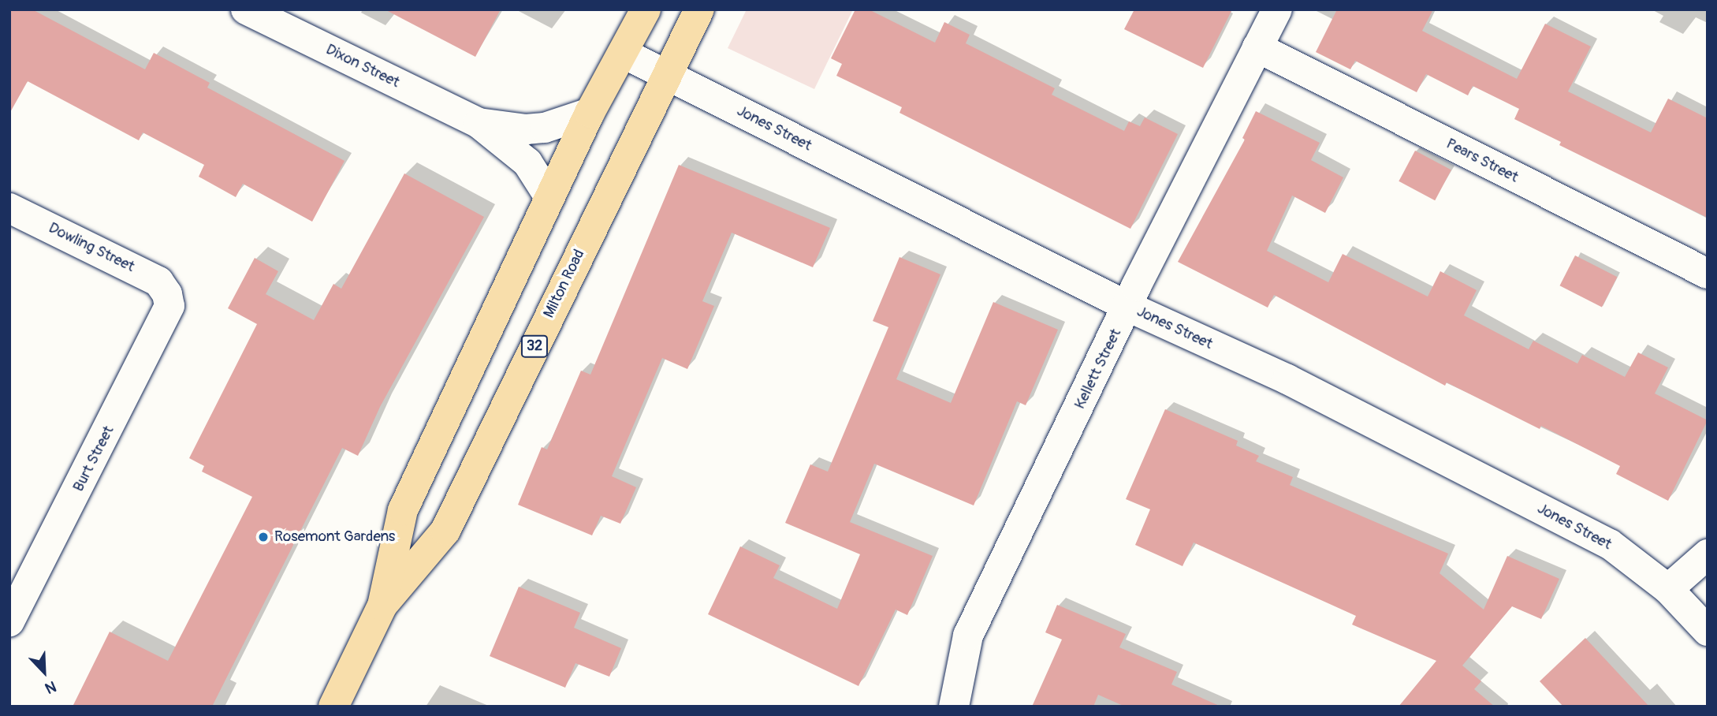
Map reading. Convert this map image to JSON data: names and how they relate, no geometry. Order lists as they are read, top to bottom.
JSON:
{
  "streets": {
    "main road": ["Milton Road", "32"],
    "street": [
      "Dixon Street",
      "Jones Street",
      "Pears Street",
      "Dowling Street",
      "Kellett Street",
      "Burt Street"
    ]
  },
  "crossings": [
    ["Dixon Street", "Milton Road"],
    ["Jones Street", "Milton Road"],
    ["Jones Street", "Kellett Street"],
    ["Pears Street", "Kellett Street"],
    ["Dowling Street", "Burt Street"]
  ],
  "places": ["Rosemont Gardens"],
  "north": "bottom right"
}
